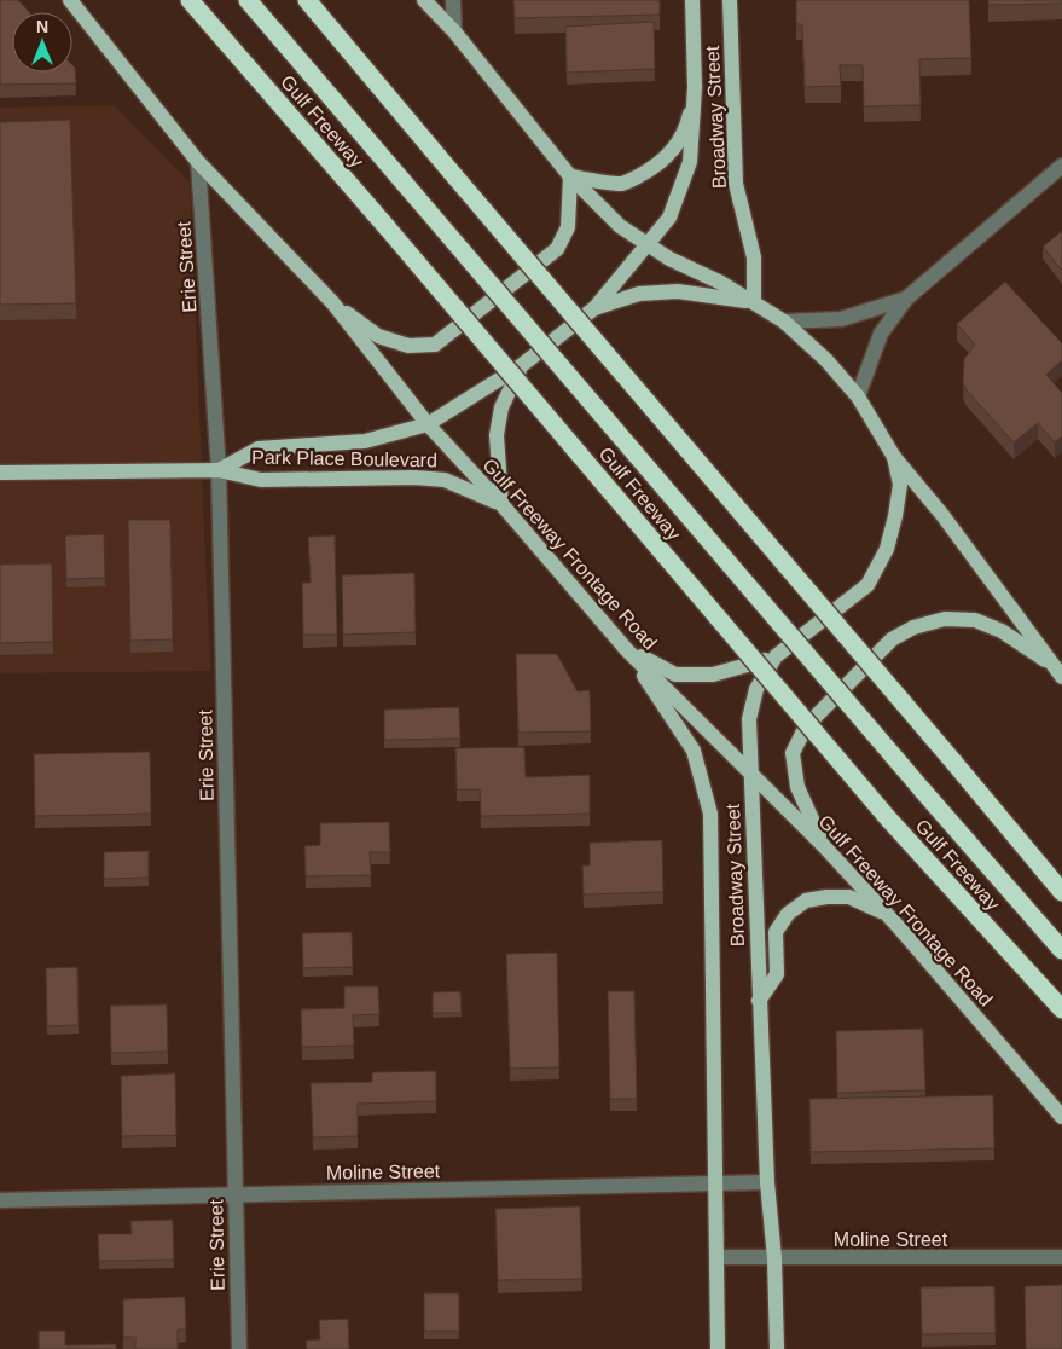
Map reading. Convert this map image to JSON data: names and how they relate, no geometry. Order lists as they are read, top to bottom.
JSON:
{
  "streets": {
    "highway": ["Gulf Freeway"],
    "main road": ["Broadway Street", "Park Place Boulevard", "Gulf Freeway Frontage Road"],
    "street": ["Erie Street", "Moline Street"]
  },
  "crossings": [
    ["Broadway Street", "Park Place Boulevard"],
    ["Broadway Street", "Gulf Freeway Frontage Road"],
    ["Broadway Street", "Moline Street"],
    ["Erie Street", "Park Place Boulevard"],
    ["Erie Street", "Gulf Freeway Frontage Road"],
    ["Erie Street", "Moline Street"],
    ["Park Place Boulevard", "Gulf Freeway Frontage Road"]
  ],
  "north": "top"
}
